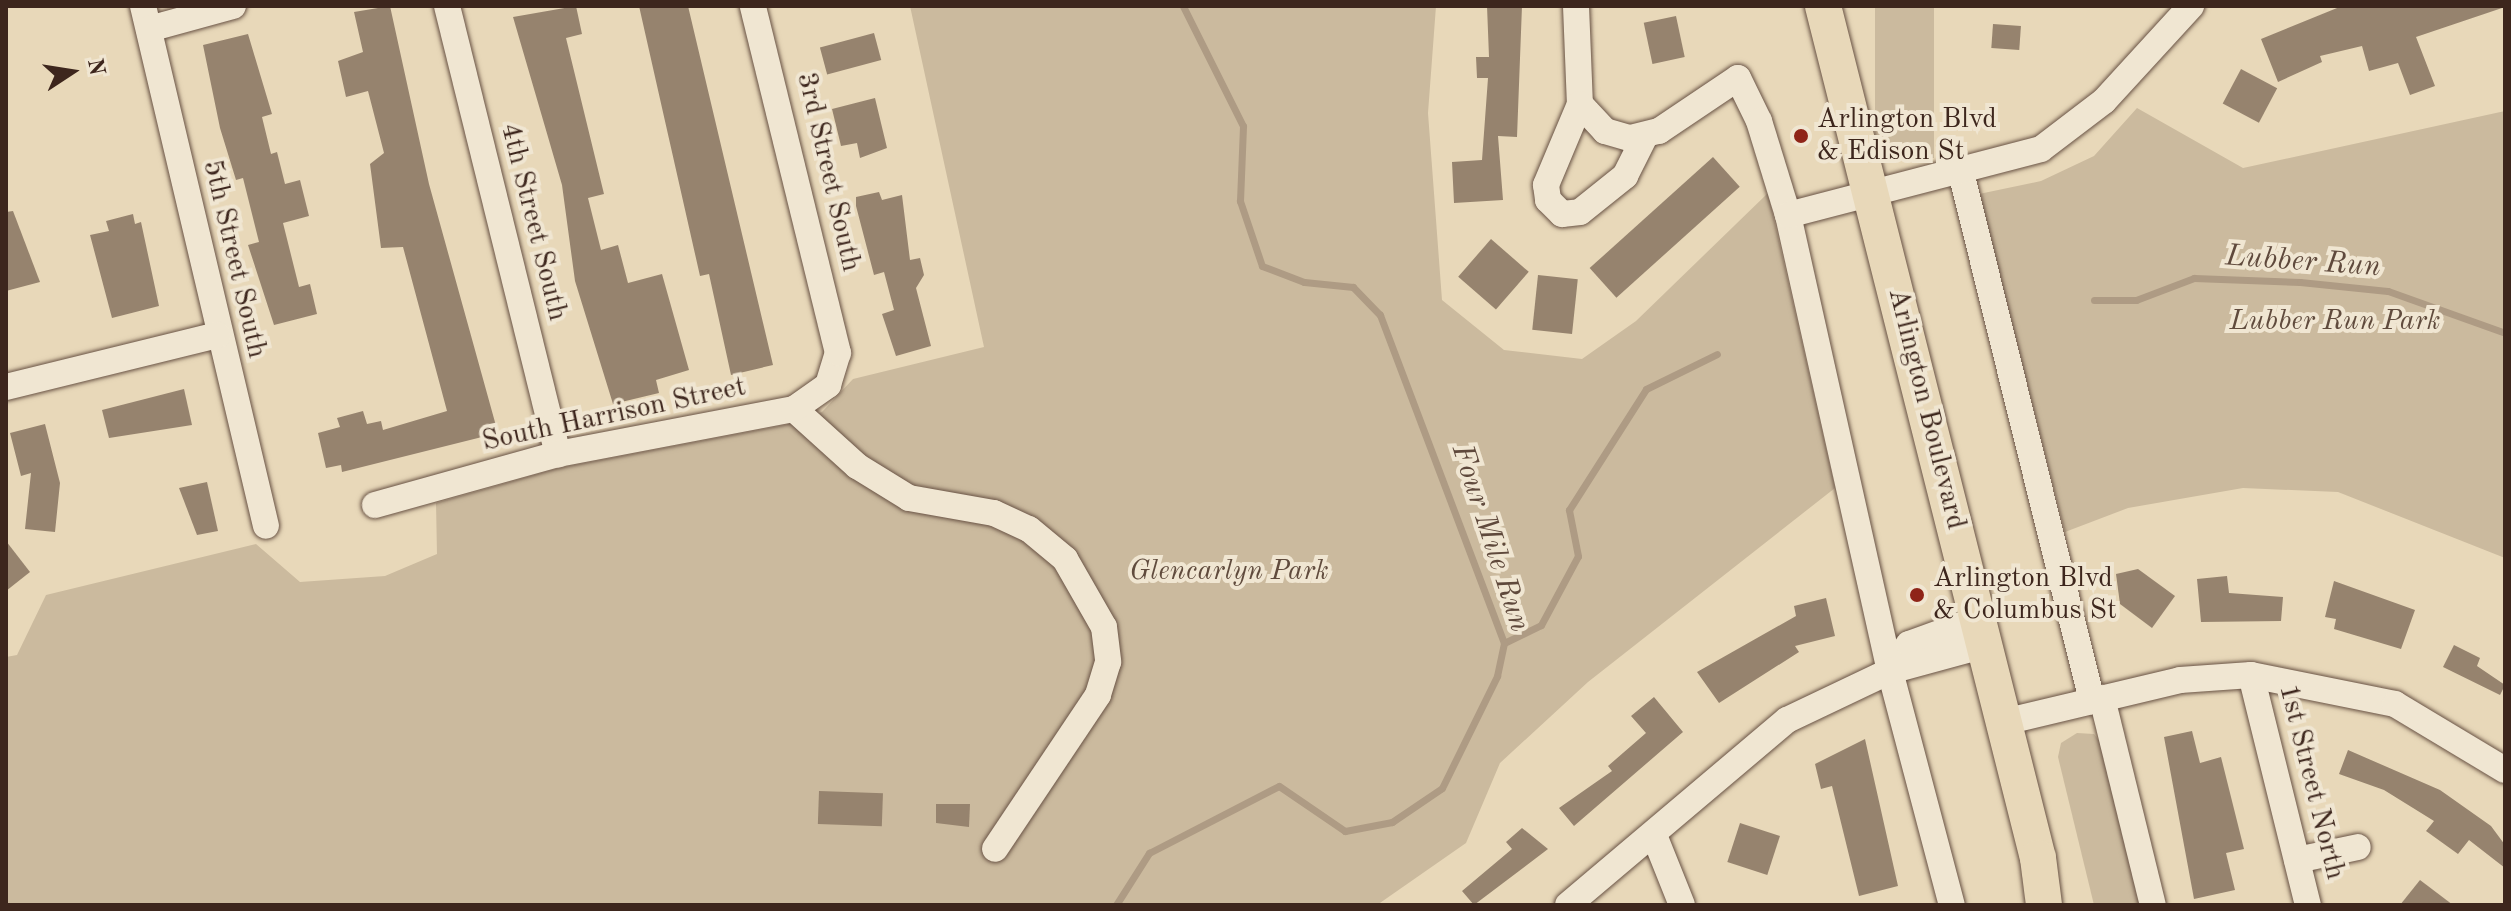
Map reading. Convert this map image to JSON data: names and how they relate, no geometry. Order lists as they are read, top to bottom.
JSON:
{
  "streets": {
    "highway": ["Arlington Boulevard"],
    "street": [
      "3rd Street South",
      "4th Street South",
      "5th Street South",
      "South Harrison Street",
      "1st Street North"
    ]
  },
  "crossings": [
    ["3rd Street South", "South Harrison Street"],
    ["4th Street South", "South Harrison Street"]
  ],
  "water": ["Lubber Run", "Four Mile Run"],
  "parks": ["Lubber Run Park", "Glencarlyn Park"],
  "places": ["Arlington Blvd & Edison St", "Arlington Blvd & Columbus St"],
  "north": "right"
}
